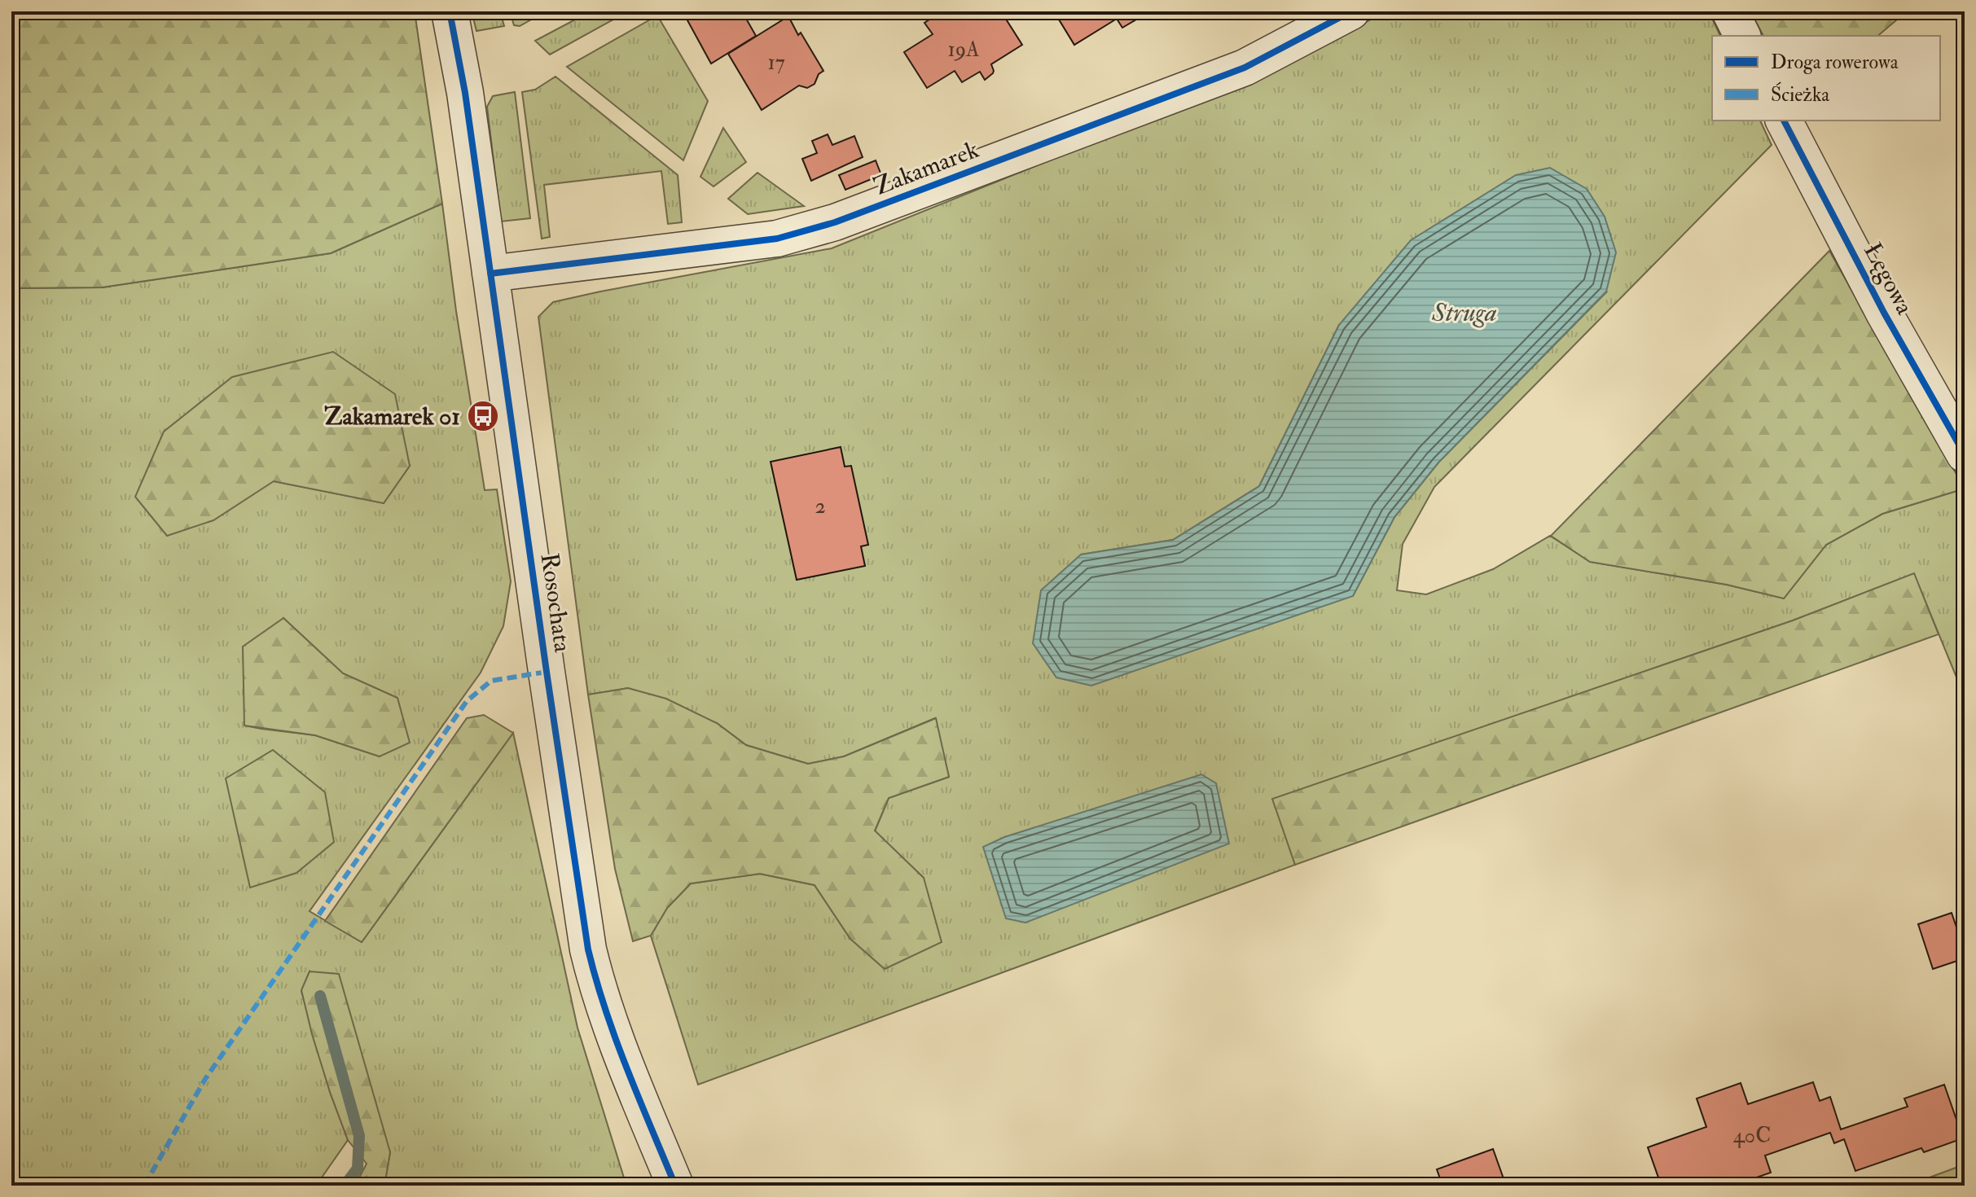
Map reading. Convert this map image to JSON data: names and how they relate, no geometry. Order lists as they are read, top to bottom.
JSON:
{
  "streets": {
    "street": ["Zakamarek", "Łęgowa", "Rosochata"]
  },
  "crossings": [
    ["Zakamarek", "Rosochata"]
  ],
  "water": ["Struga"],
  "places": {
    "bus stop": ["Zakamarek 01"]
  },
  "house_numbers": [
    "19A",
    "17",
    "2",
    "40C"
  ],
  "legend": ["Droga rowerowa", "Ścieżka"]
}
